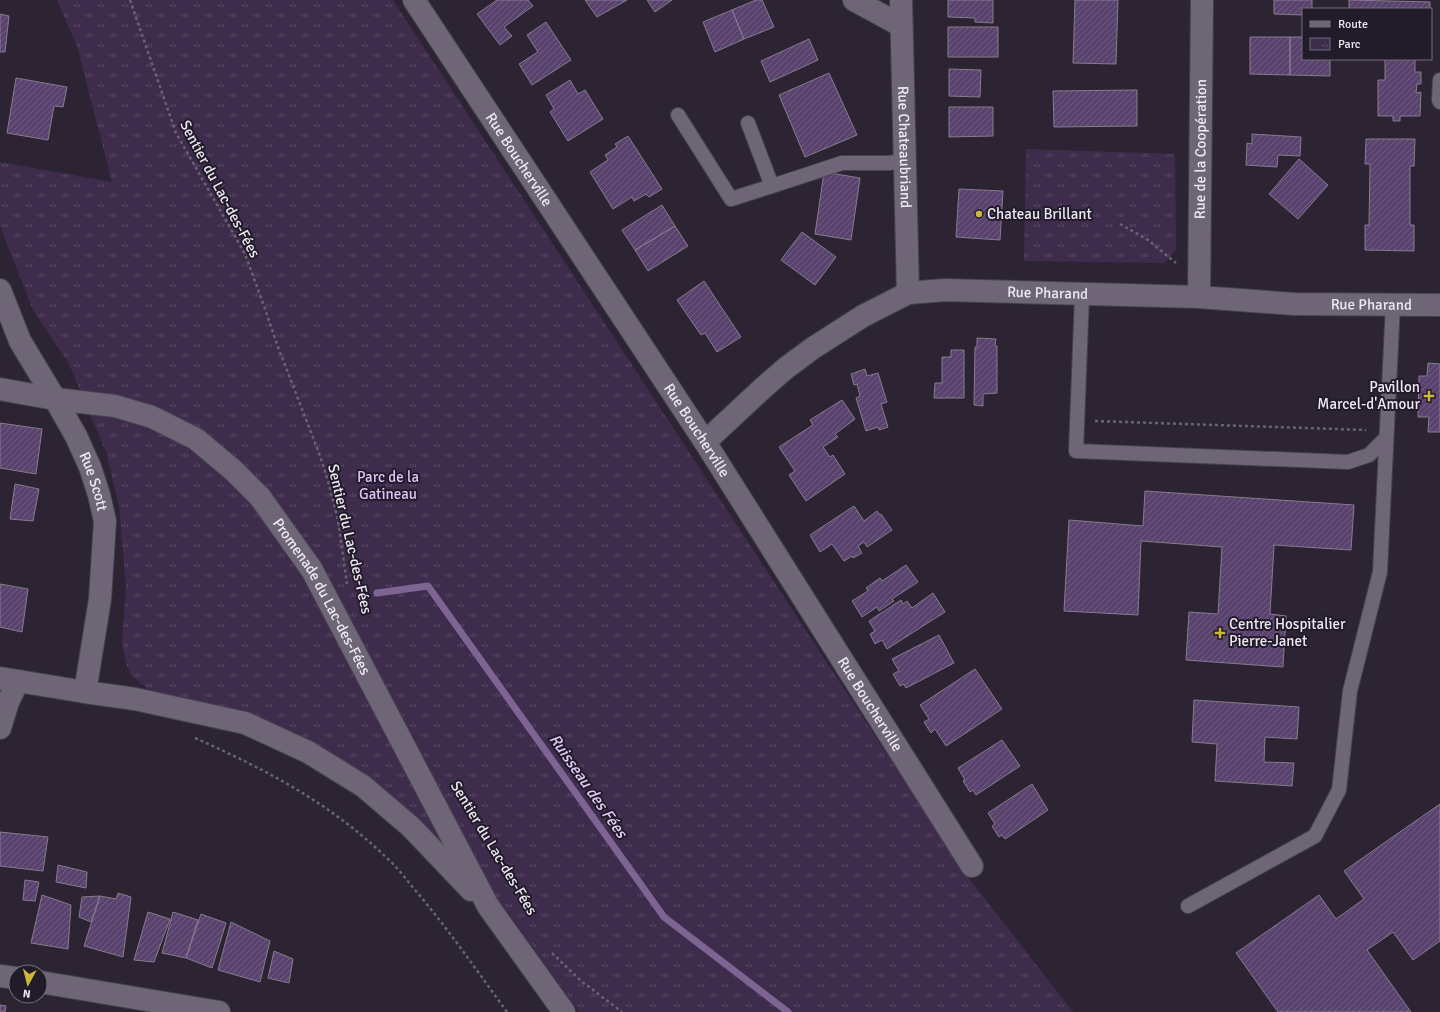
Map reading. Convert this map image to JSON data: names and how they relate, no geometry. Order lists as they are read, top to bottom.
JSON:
{
  "streets": {
    "street": [
      "Rue Chateaubriand",
      "Rue de la Coopération",
      "Rue Boucherville",
      "Rue Pharand",
      "Rue Scott",
      "Promenade du Lac-des-Fées"
    ],
    "path": ["Sentier du Lac-des-Fées"]
  },
  "crossings": [
    ["Rue Chateaubriand", "Rue Pharand"],
    ["Rue de la Coopération", "Rue Pharand"],
    ["Rue Boucherville", "Rue Pharand"],
    ["Rue Scott", "Promenade du Lac-des-Fées"]
  ],
  "water": ["Ruisseau des Fées"],
  "parks": ["Parc de la Gatineau"],
  "places": {
    "other": ["Chateau Brillant"],
    "health": ["Pavillon Marcel-d'Amour", "Centre Hospitalier Pierre-Janet"]
  },
  "legend": ["Route", "Parc"],
  "north": "bottom"
}
